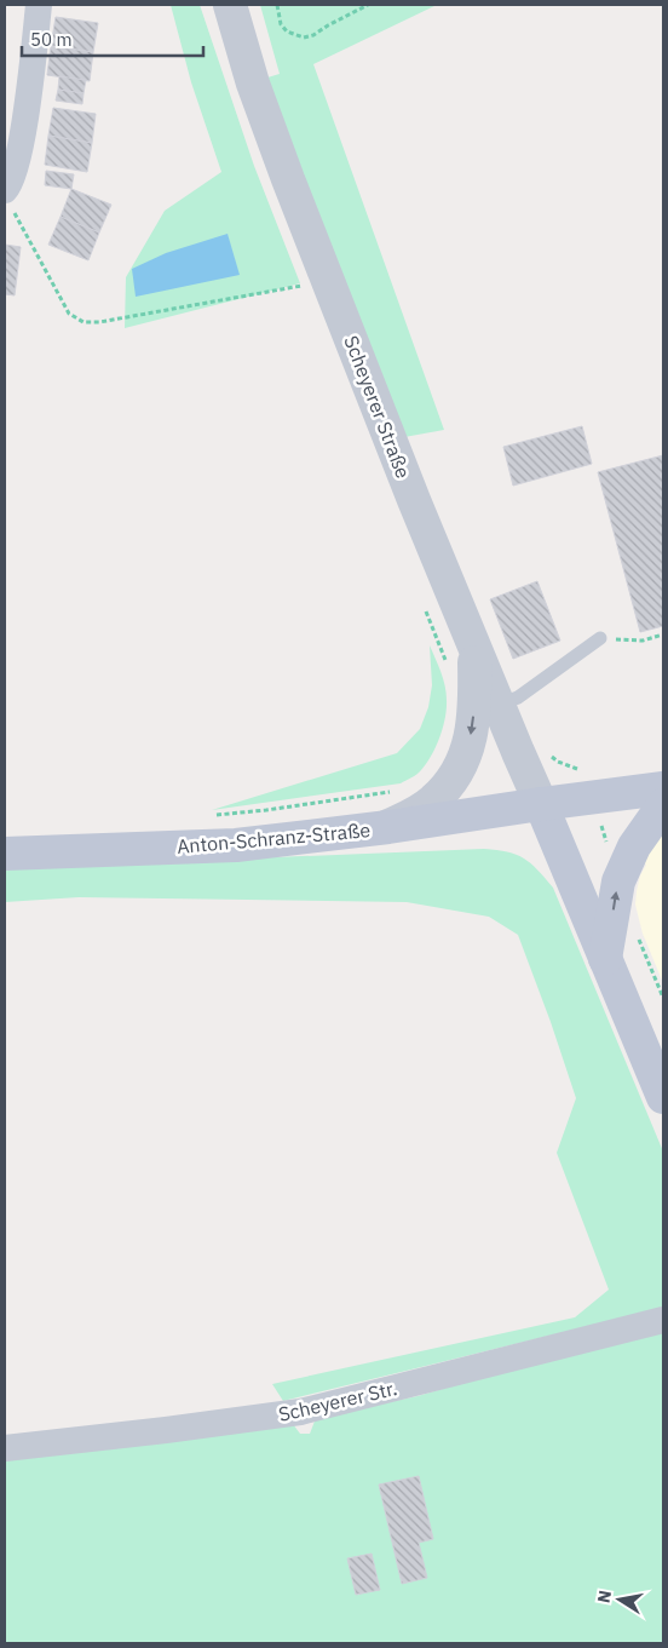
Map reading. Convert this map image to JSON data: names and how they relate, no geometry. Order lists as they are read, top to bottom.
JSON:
{
  "streets": {
    "main road": ["Anton-Schranz-Straße"],
    "street": ["Scheyerer Straße", "Scheyerer Str."]
  },
  "crossings": [
    ["Scheyerer Straße", "Anton-Schranz-Straße"]
  ],
  "scale_bar": "50 m",
  "north": "left"
}
